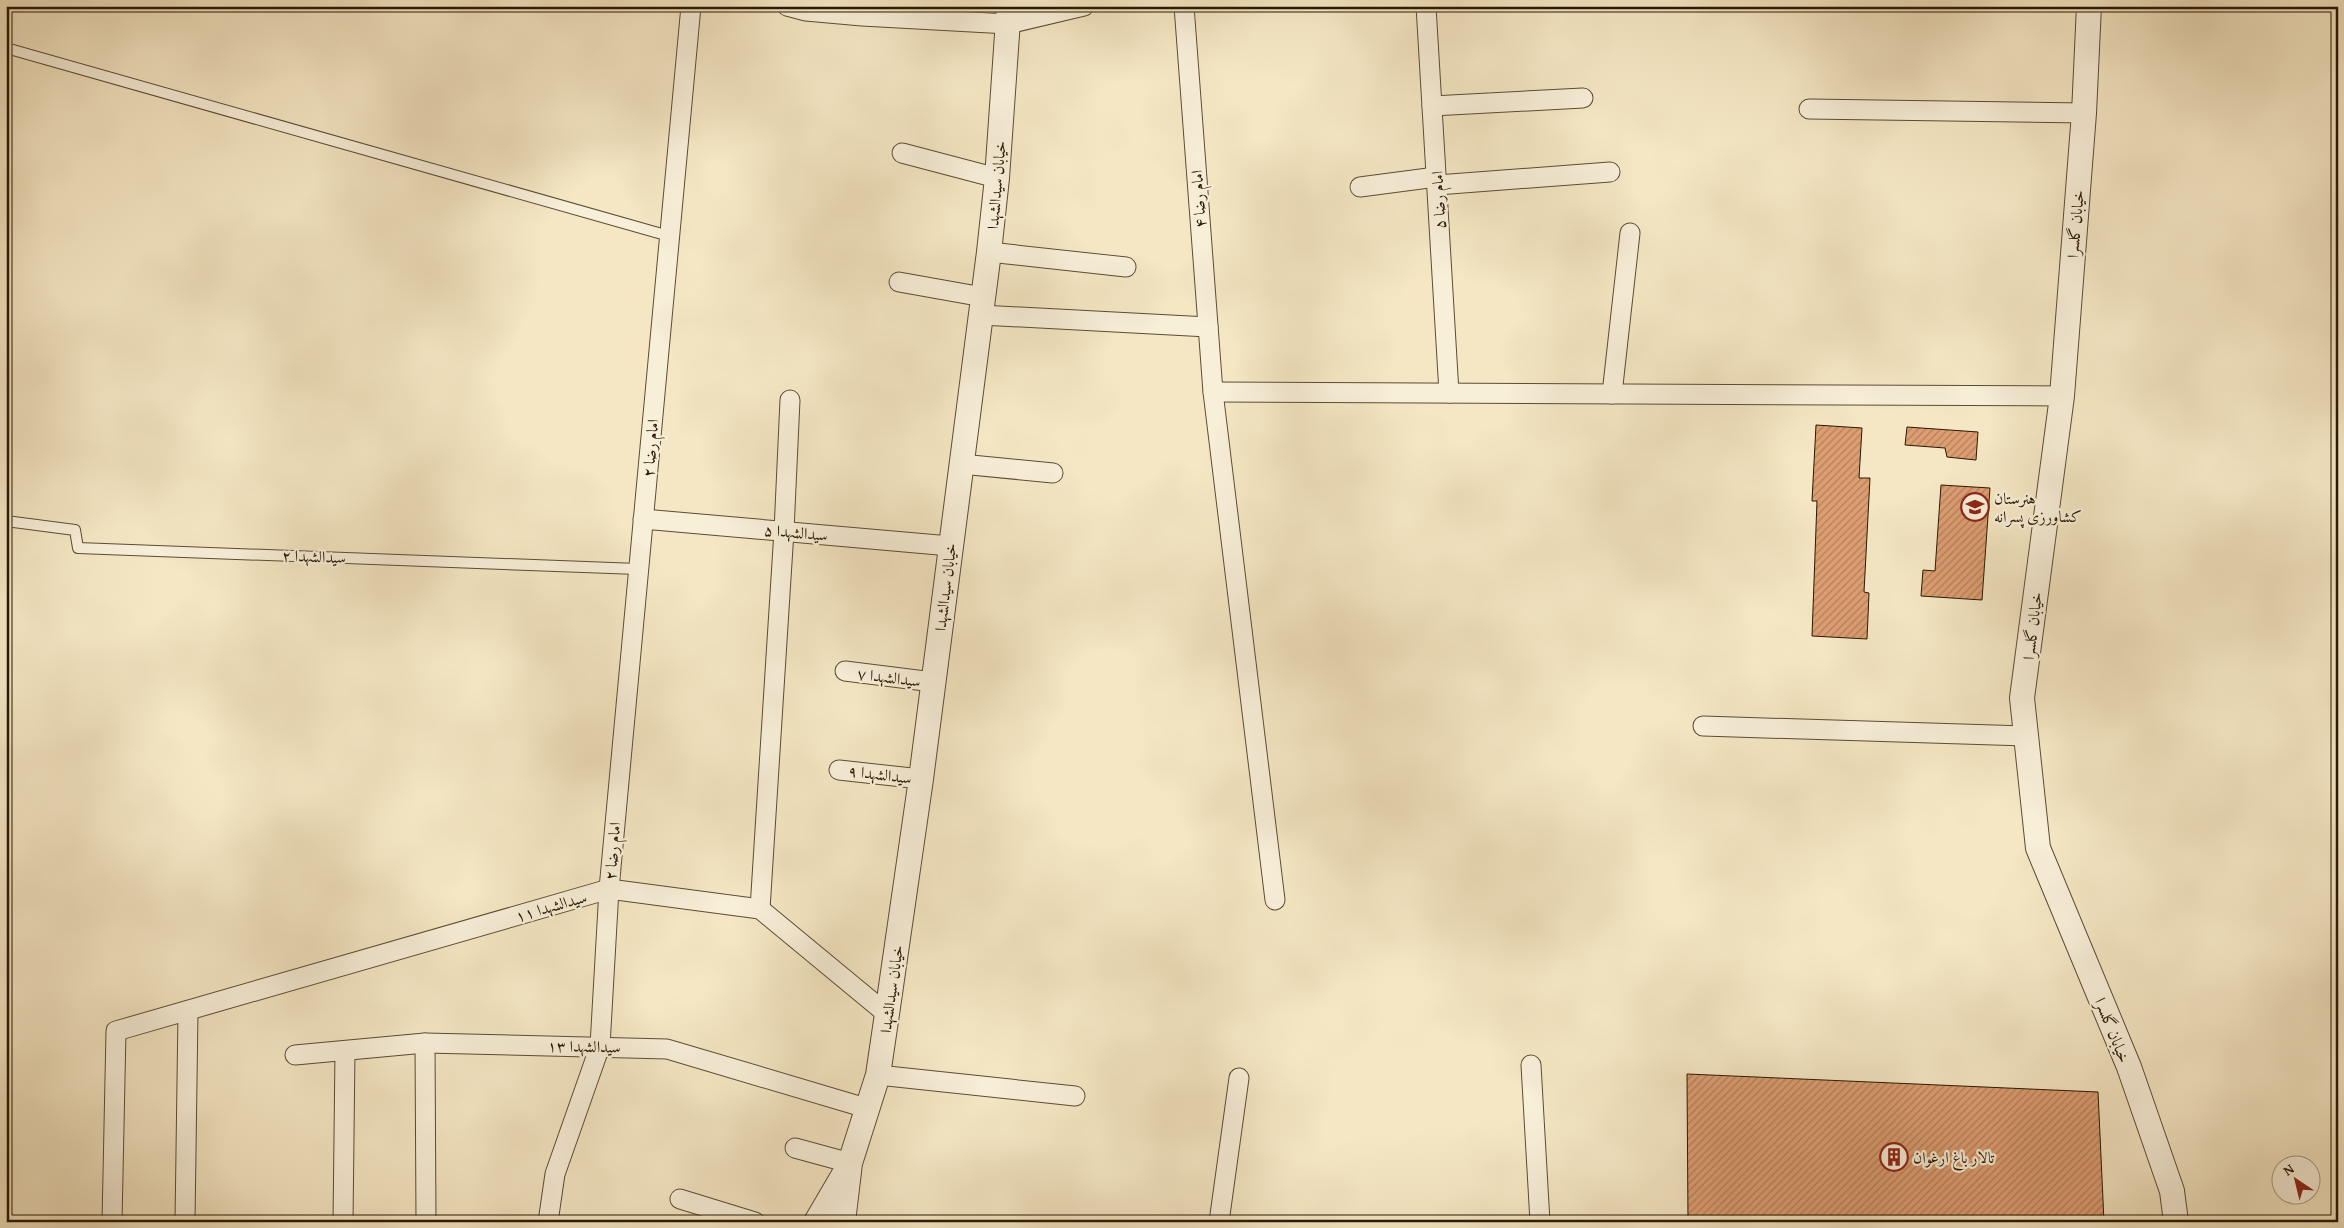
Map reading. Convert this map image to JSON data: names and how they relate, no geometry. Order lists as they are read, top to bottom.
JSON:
{
  "streets": {
    "street": [
      "خیابان سیدالشهدا",
      "امام رضا ۴",
      "امام رضا ۵",
      "خیابان گلسرا",
      "امام رضا ۲",
      "سیدالشهدا ۵",
      "سیدالشهدا ۷",
      "سیدالشهدا ۹",
      "سیدالشهدا ۱۱",
      "سیدالشهدا ۱۳"
    ],
    "lane": ["سیدالشهدا ۲"]
  },
  "crossings": [
    ["خیابان سیدالشهدا", "سیدالشهدا ۵"],
    ["خیابان سیدالشهدا", "سیدالشهدا ۷"],
    ["خیابان سیدالشهدا", "سیدالشهدا ۹"],
    ["خیابان سیدالشهدا", "سیدالشهدا ۱۳"],
    ["امام رضا ۲", "سیدالشهدا ۵"],
    ["امام رضا ۲", "سیدالشهدا ۲"],
    ["امام رضا ۲", "سیدالشهدا ۱۱"],
    ["امام رضا ۲", "سیدالشهدا ۱۳"]
  ],
  "places": {
    "school or university": ["هنرستان کشاورزی پسرانه"],
    "building": ["تالار باغ ارغوان"]
  },
  "north": "top left"
}
